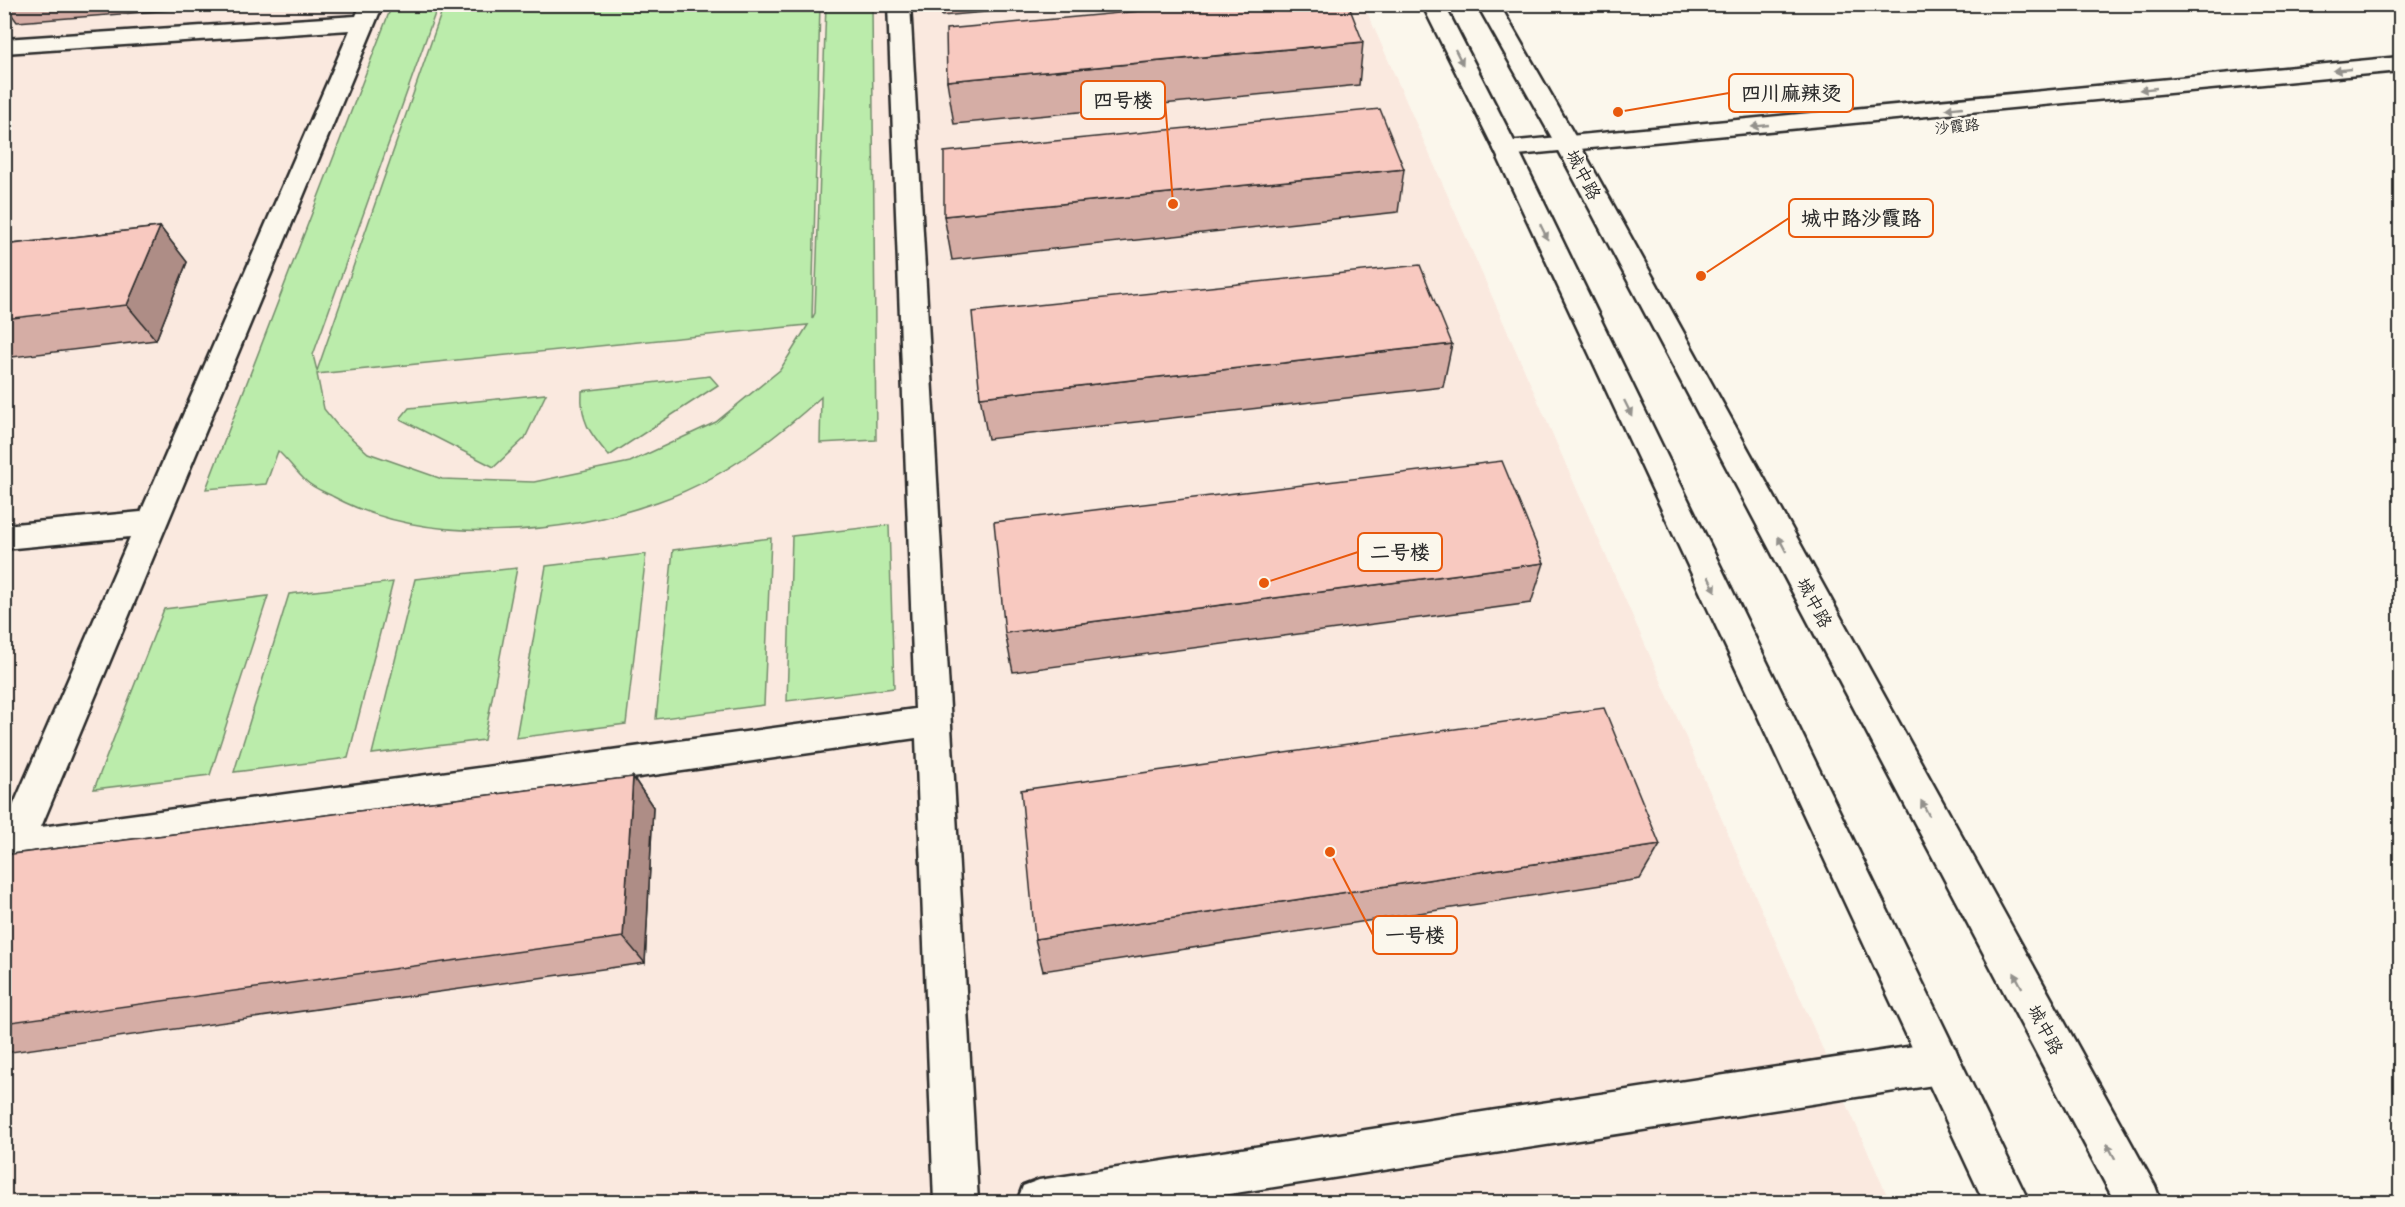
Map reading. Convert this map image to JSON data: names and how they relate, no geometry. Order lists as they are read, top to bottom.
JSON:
{
  "streets": {
    "street": ["沙霞路", "城中路"]
  },
  "crossings": [
    ["沙霞路", "城中路"]
  ],
  "places": [
    "四川麻辣烫",
    "四号楼",
    "城中路沙霞路",
    "二号楼",
    "一号楼"
  ]
}
